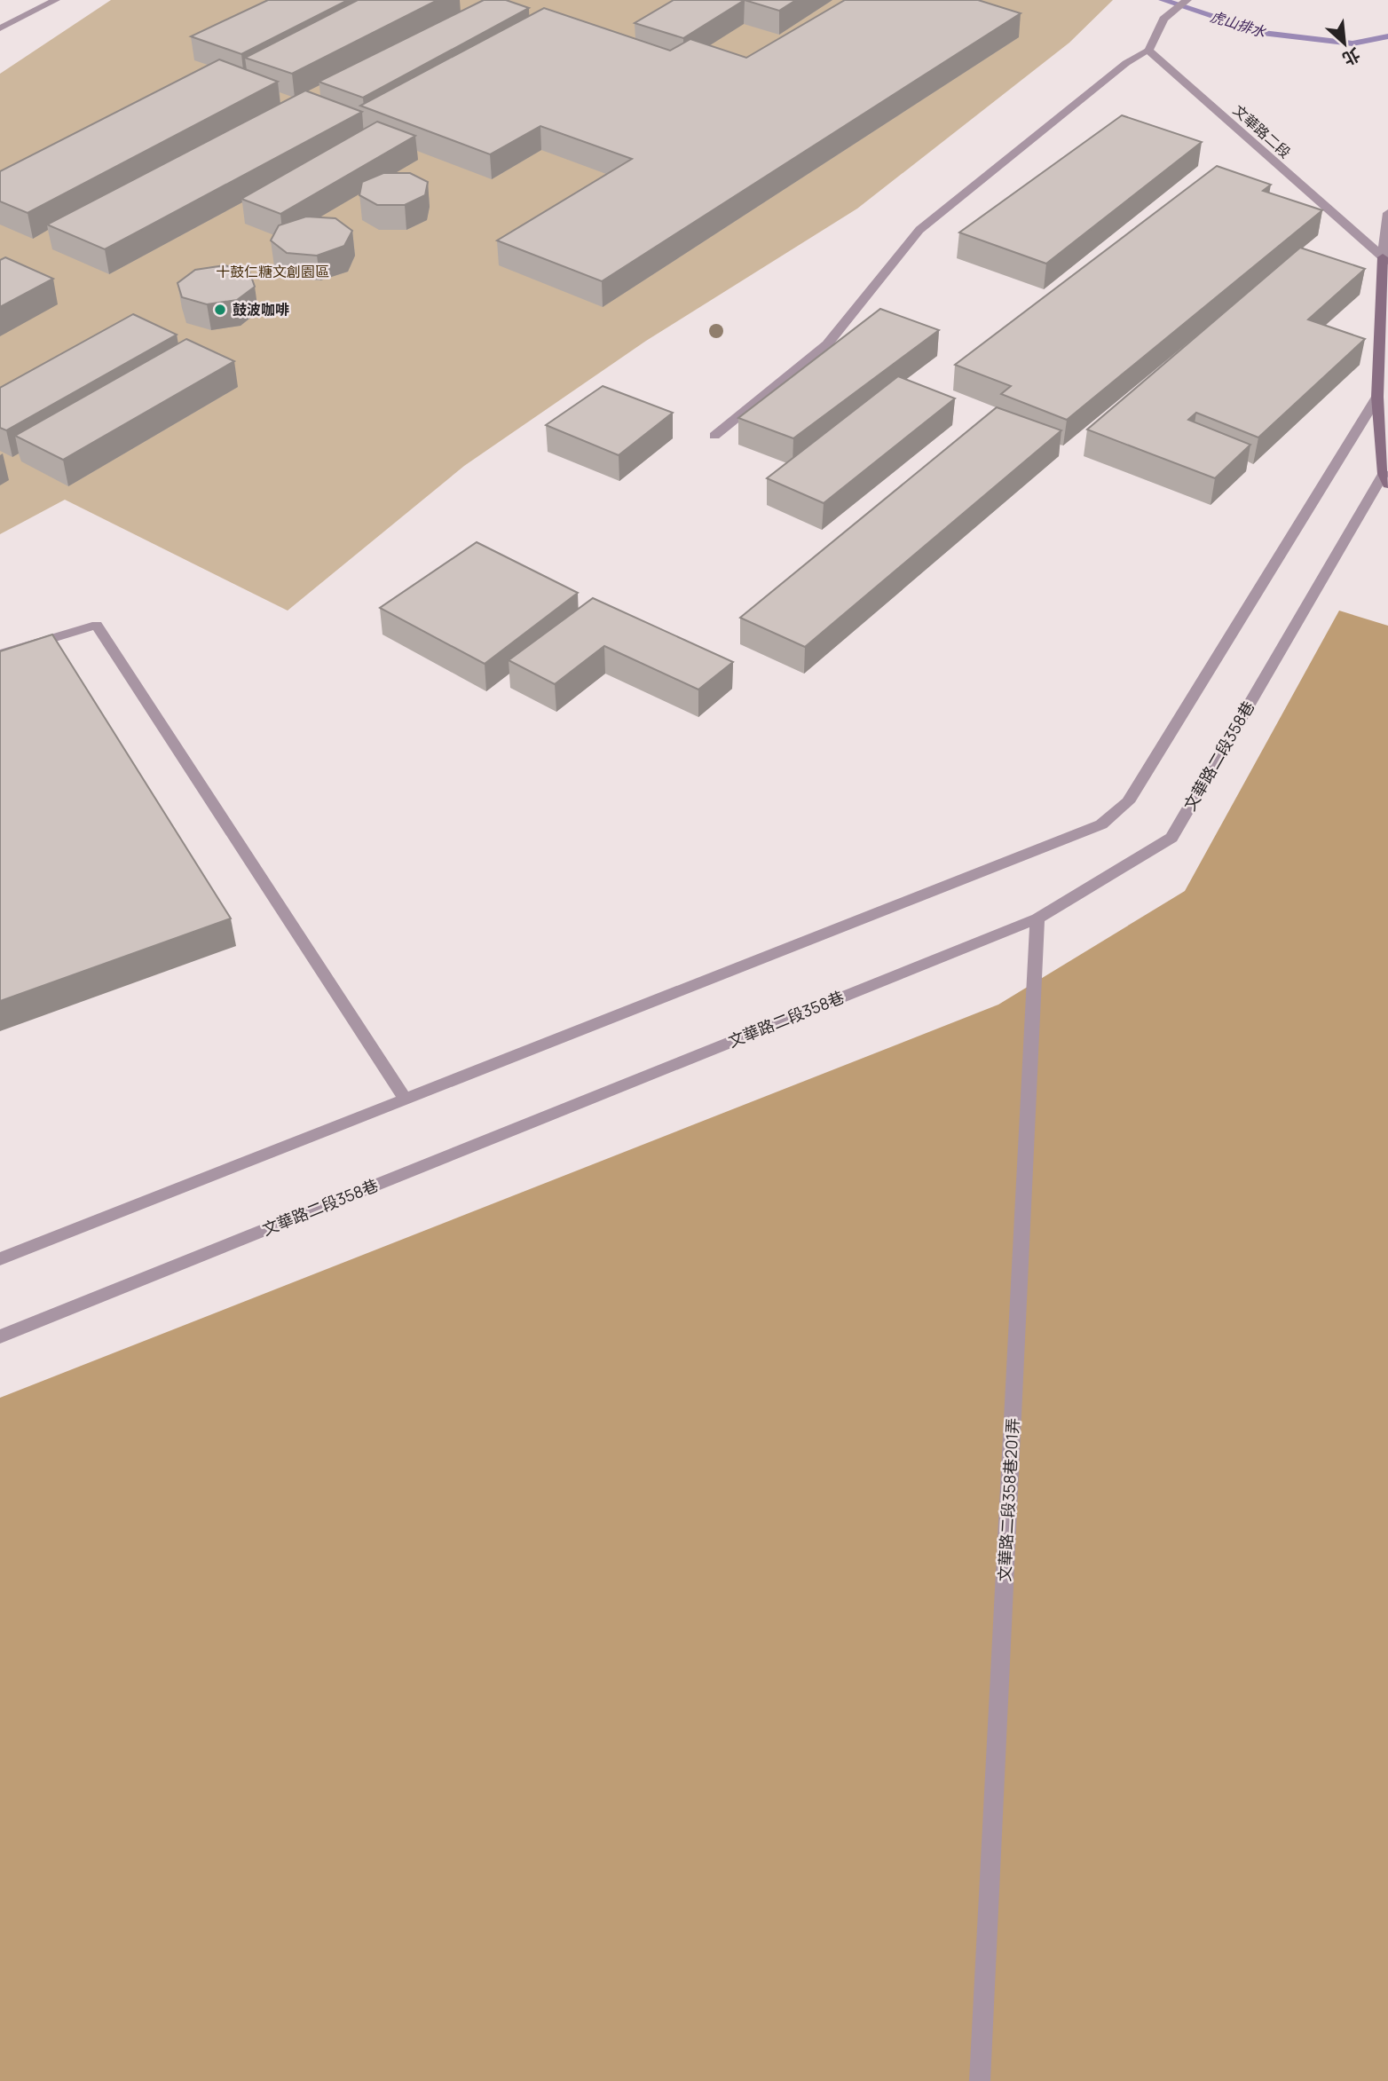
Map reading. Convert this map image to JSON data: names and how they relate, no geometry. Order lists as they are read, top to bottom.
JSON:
{
  "streets": {
    "street": ["文華路二段", "文華路二段358巷", "文華路二段358巷201弄"]
  },
  "crossings": [
    ["文華路二段358巷", "文華路二段358巷201弄"]
  ],
  "water": ["虎山排水"],
  "parks": ["十鼓仁糖文創園區"],
  "places": ["鼓波咖啡"],
  "north": "bottom right"
}
